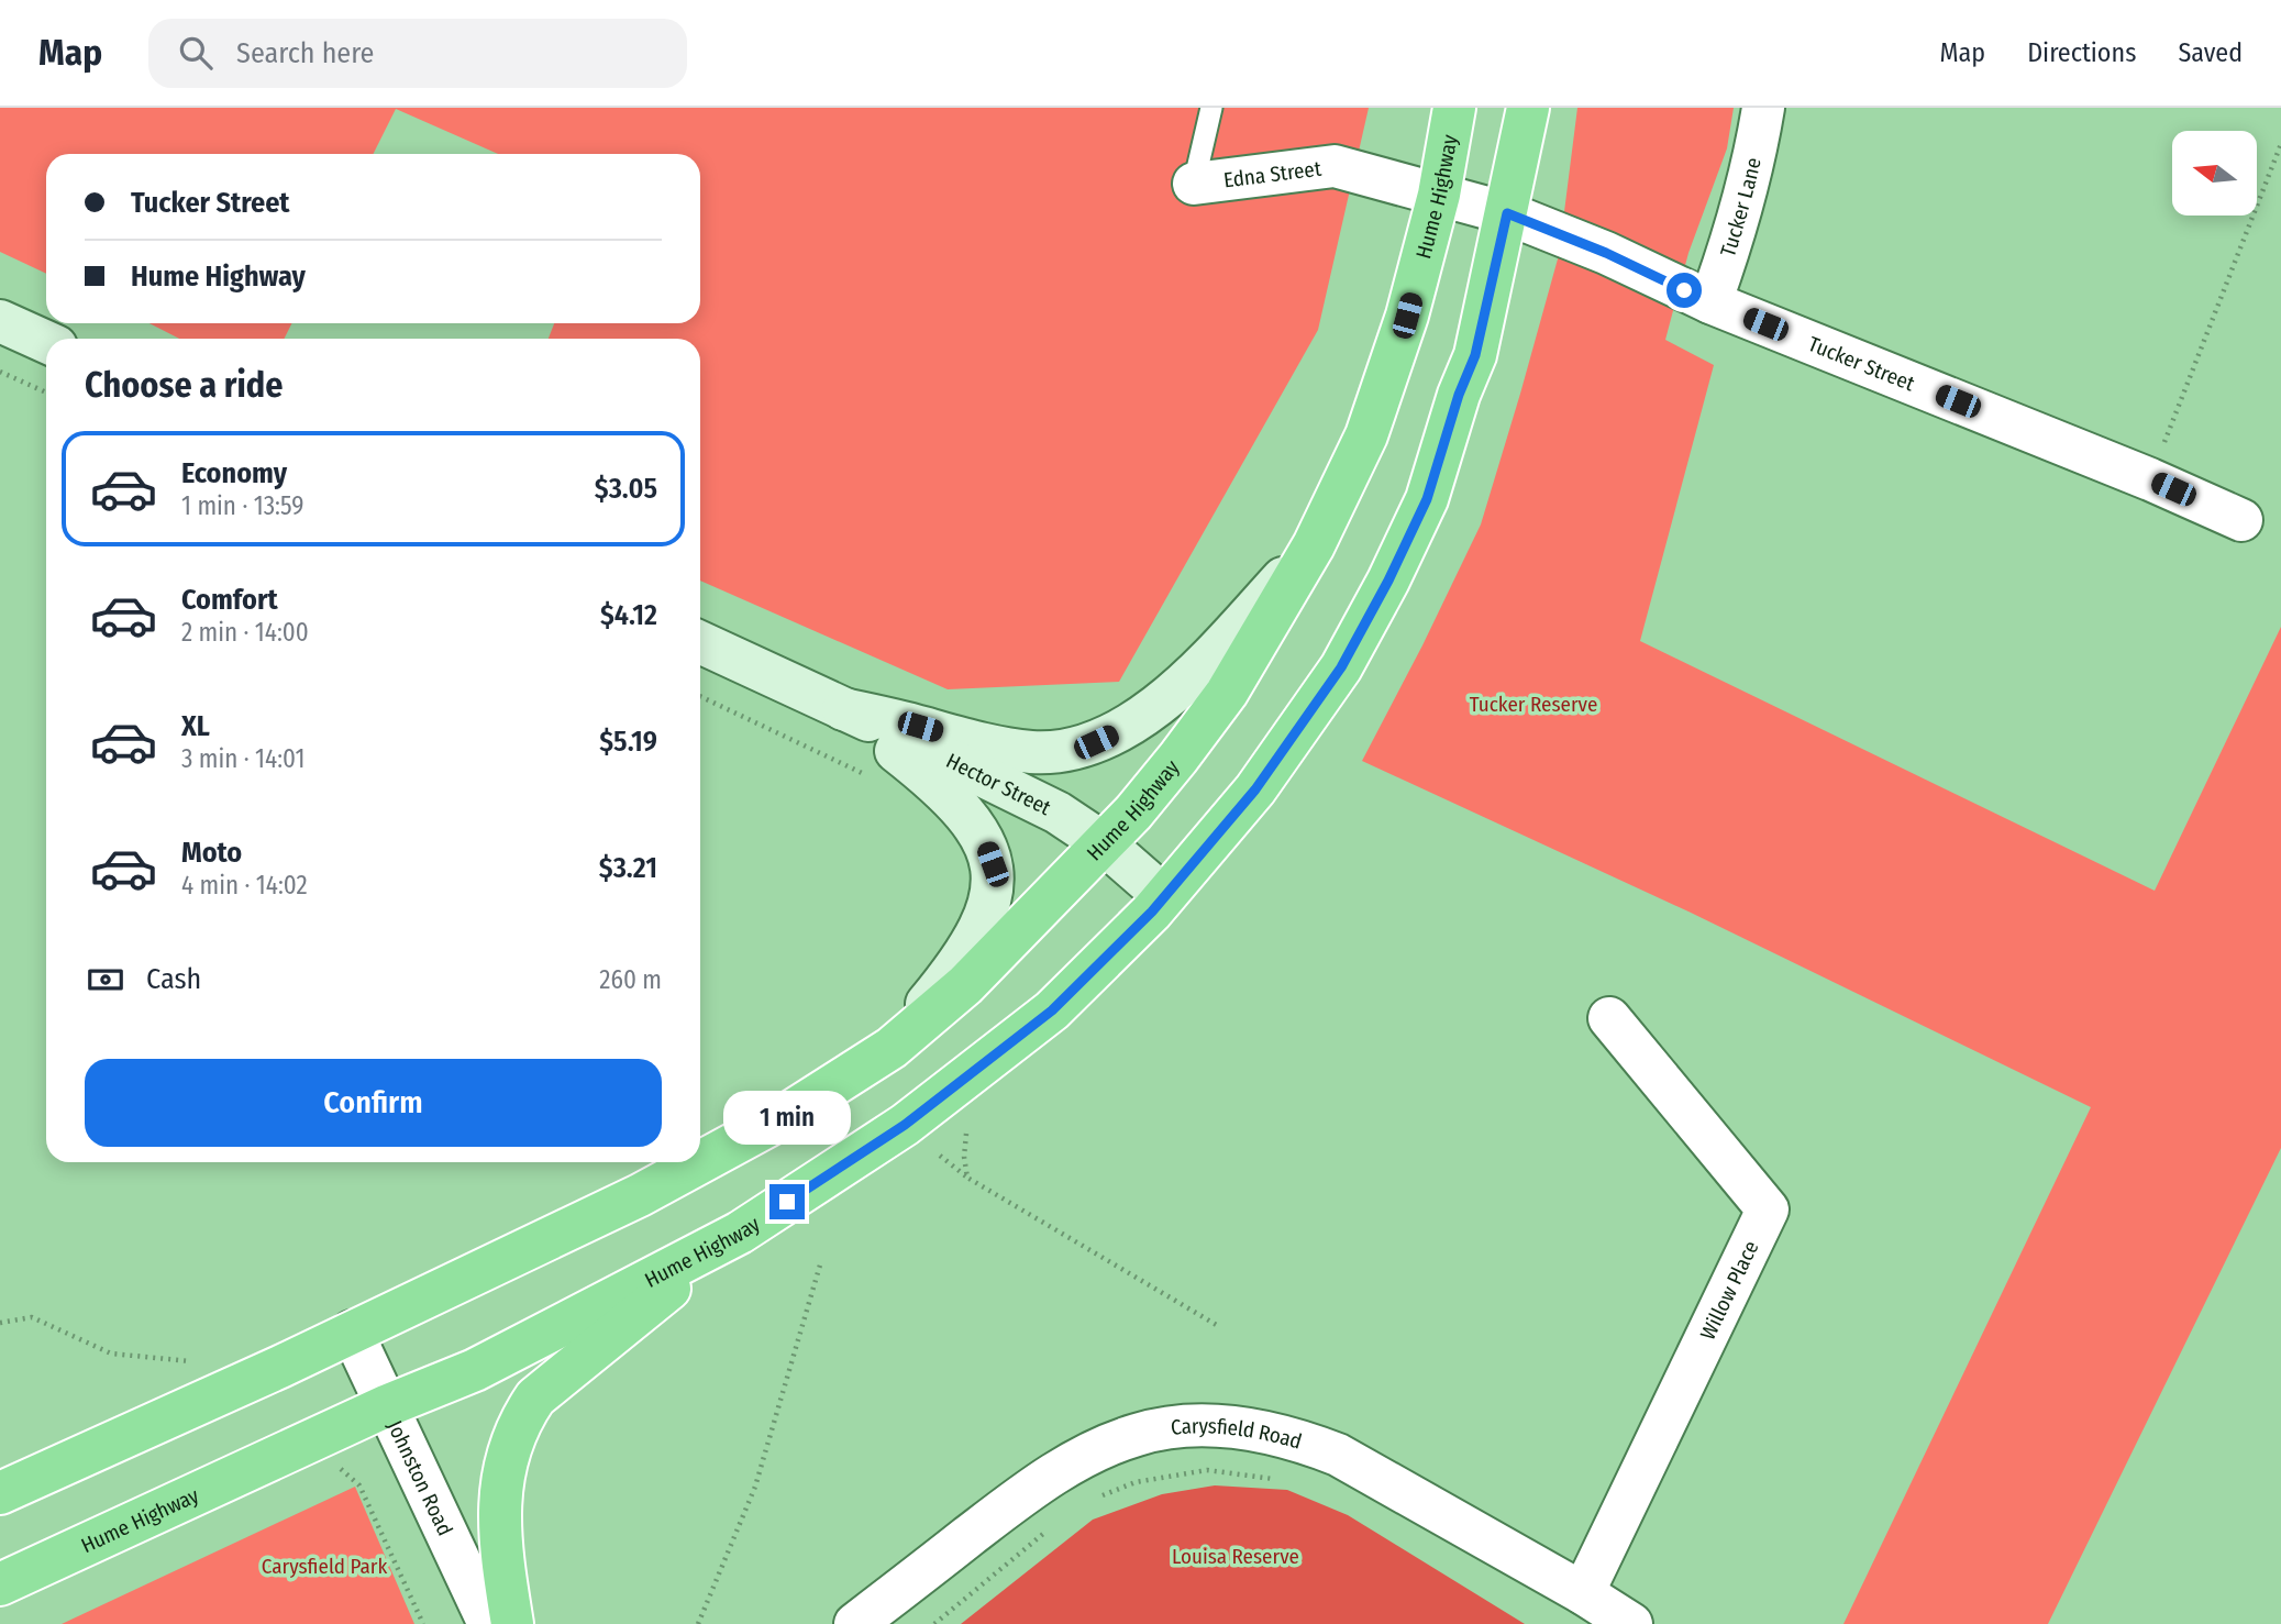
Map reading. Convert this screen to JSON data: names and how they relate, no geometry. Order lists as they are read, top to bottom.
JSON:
{
  "streets": {
    "highway": ["Hume Highway"],
    "main road": ["Hector Street"],
    "street": [
      "Edna Street",
      "Tucker Lane",
      "Tucker Street",
      "Willow Place",
      "Carysfield Road",
      "Johnston Road"
    ]
  },
  "crossings": [
    ["Edna Street", "Hume Highway"],
    ["Edna Street", "Tucker Street"],
    ["Hume Highway", "Tucker Street"],
    ["Hume Highway", "Hector Street"],
    ["Hume Highway", "Johnston Road"],
    ["Tucker Lane", "Tucker Street"],
    ["Willow Place", "Carysfield Road"]
  ],
  "parks": ["Tucker Reserve", "Louisa Reserve", "Carysfield Park"],
  "north": "left",
  "page": {
    "header": "Map",
    "search": "Search here",
    "nav": ["Map", "Directions", "Saved"],
    "banner": ["Tucker Street", "Hume Highway"],
    "heading": "Choose a ride",
    "list": [
      {
        "name": "Economy",
        "note": "1 min · 13:59",
        "value": "$3.05"
      },
      {
        "name": "Comfort",
        "note": "2 min · 14:00",
        "value": "$4.12"
      },
      {
        "name": "XL",
        "note": "3 min · 14:01",
        "value": "$5.19"
      },
      {
        "name": "Moto",
        "note": "4 min · 14:02",
        "value": "$3.21"
      }
    ],
    "pay": ["Cash", "260 m"],
    "buttons": "Confirm",
    "bubble": "1 min"
  }
}
